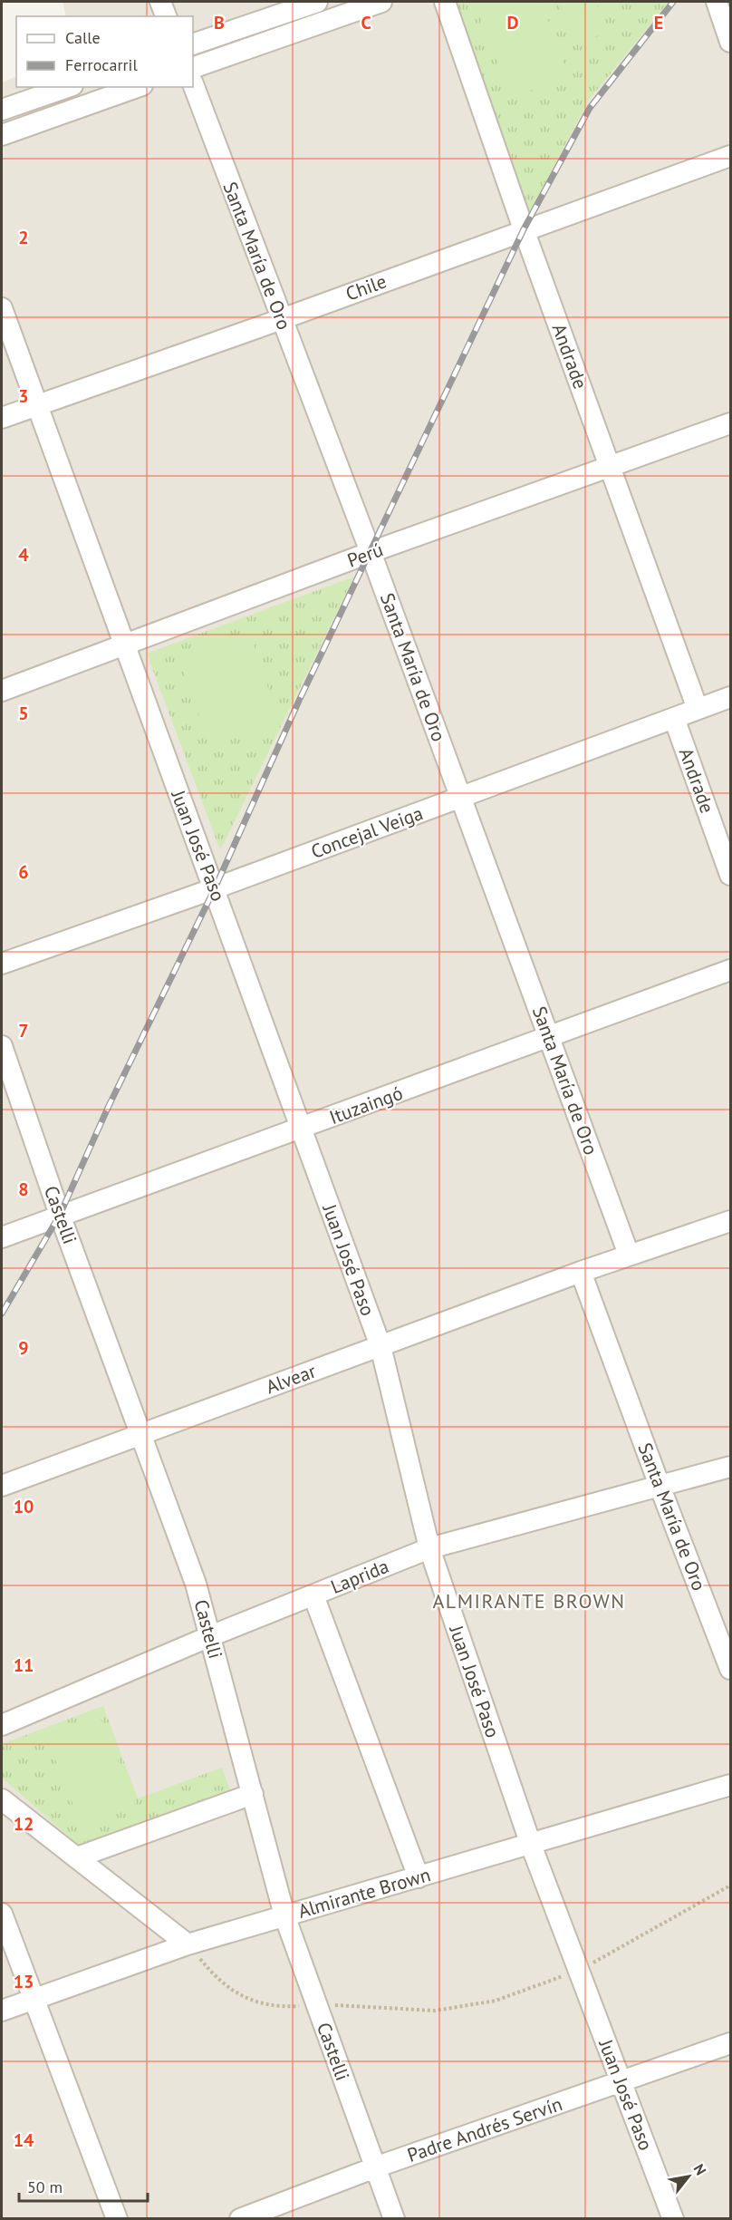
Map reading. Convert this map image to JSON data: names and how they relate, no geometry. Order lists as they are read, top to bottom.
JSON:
{
  "streets": {
    "street": [
      "Santa María de Oro",
      "Chile",
      "Andrade",
      "Perú",
      "Concejal Veiga",
      "Juan José Paso",
      "Ituzaingó",
      "Castelli",
      "Alvear",
      "Laprida",
      "Almirante Brown",
      "Padre Andrés Servín"
    ]
  },
  "crossings": [
    ["Santa María de Oro", "Chile"],
    ["Santa María de Oro", "Perú"],
    ["Santa María de Oro", "Concejal Veiga"],
    ["Santa María de Oro", "Ituzaingó"],
    ["Santa María de Oro", "Alvear"],
    ["Santa María de Oro", "Laprida"],
    ["Chile", "Andrade"],
    ["Chile", "Juan José Paso"],
    ["Andrade", "Perú"],
    ["Andrade", "Concejal Veiga"],
    ["Perú", "Juan José Paso"],
    ["Concejal Veiga", "Juan José Paso"],
    ["Juan José Paso", "Ituzaingó"],
    ["Juan José Paso", "Alvear"],
    ["Juan José Paso", "Laprida"],
    ["Juan José Paso", "Almirante Brown"],
    ["Juan José Paso", "Padre Andrés Servín"],
    ["Ituzaingó", "Castelli"],
    ["Castelli", "Alvear"],
    ["Castelli", "Laprida"],
    ["Castelli", "Almirante Brown"],
    ["Castelli", "Padre Andrés Servín"]
  ],
  "districts": ["ALMIRANTE BROWN"],
  "legend": ["Calle", "Ferrocarril"],
  "scale_bar": "50 m",
  "north": "top right",
  "grid": {
    "columns": [
      "B",
      "C",
      "D",
      "E"
    ],
    "rows": [
      "2",
      "3",
      "4",
      "5",
      "6",
      "7",
      "8",
      "9",
      "10",
      "11",
      "12",
      "13",
      "14"
    ]
  }
}
